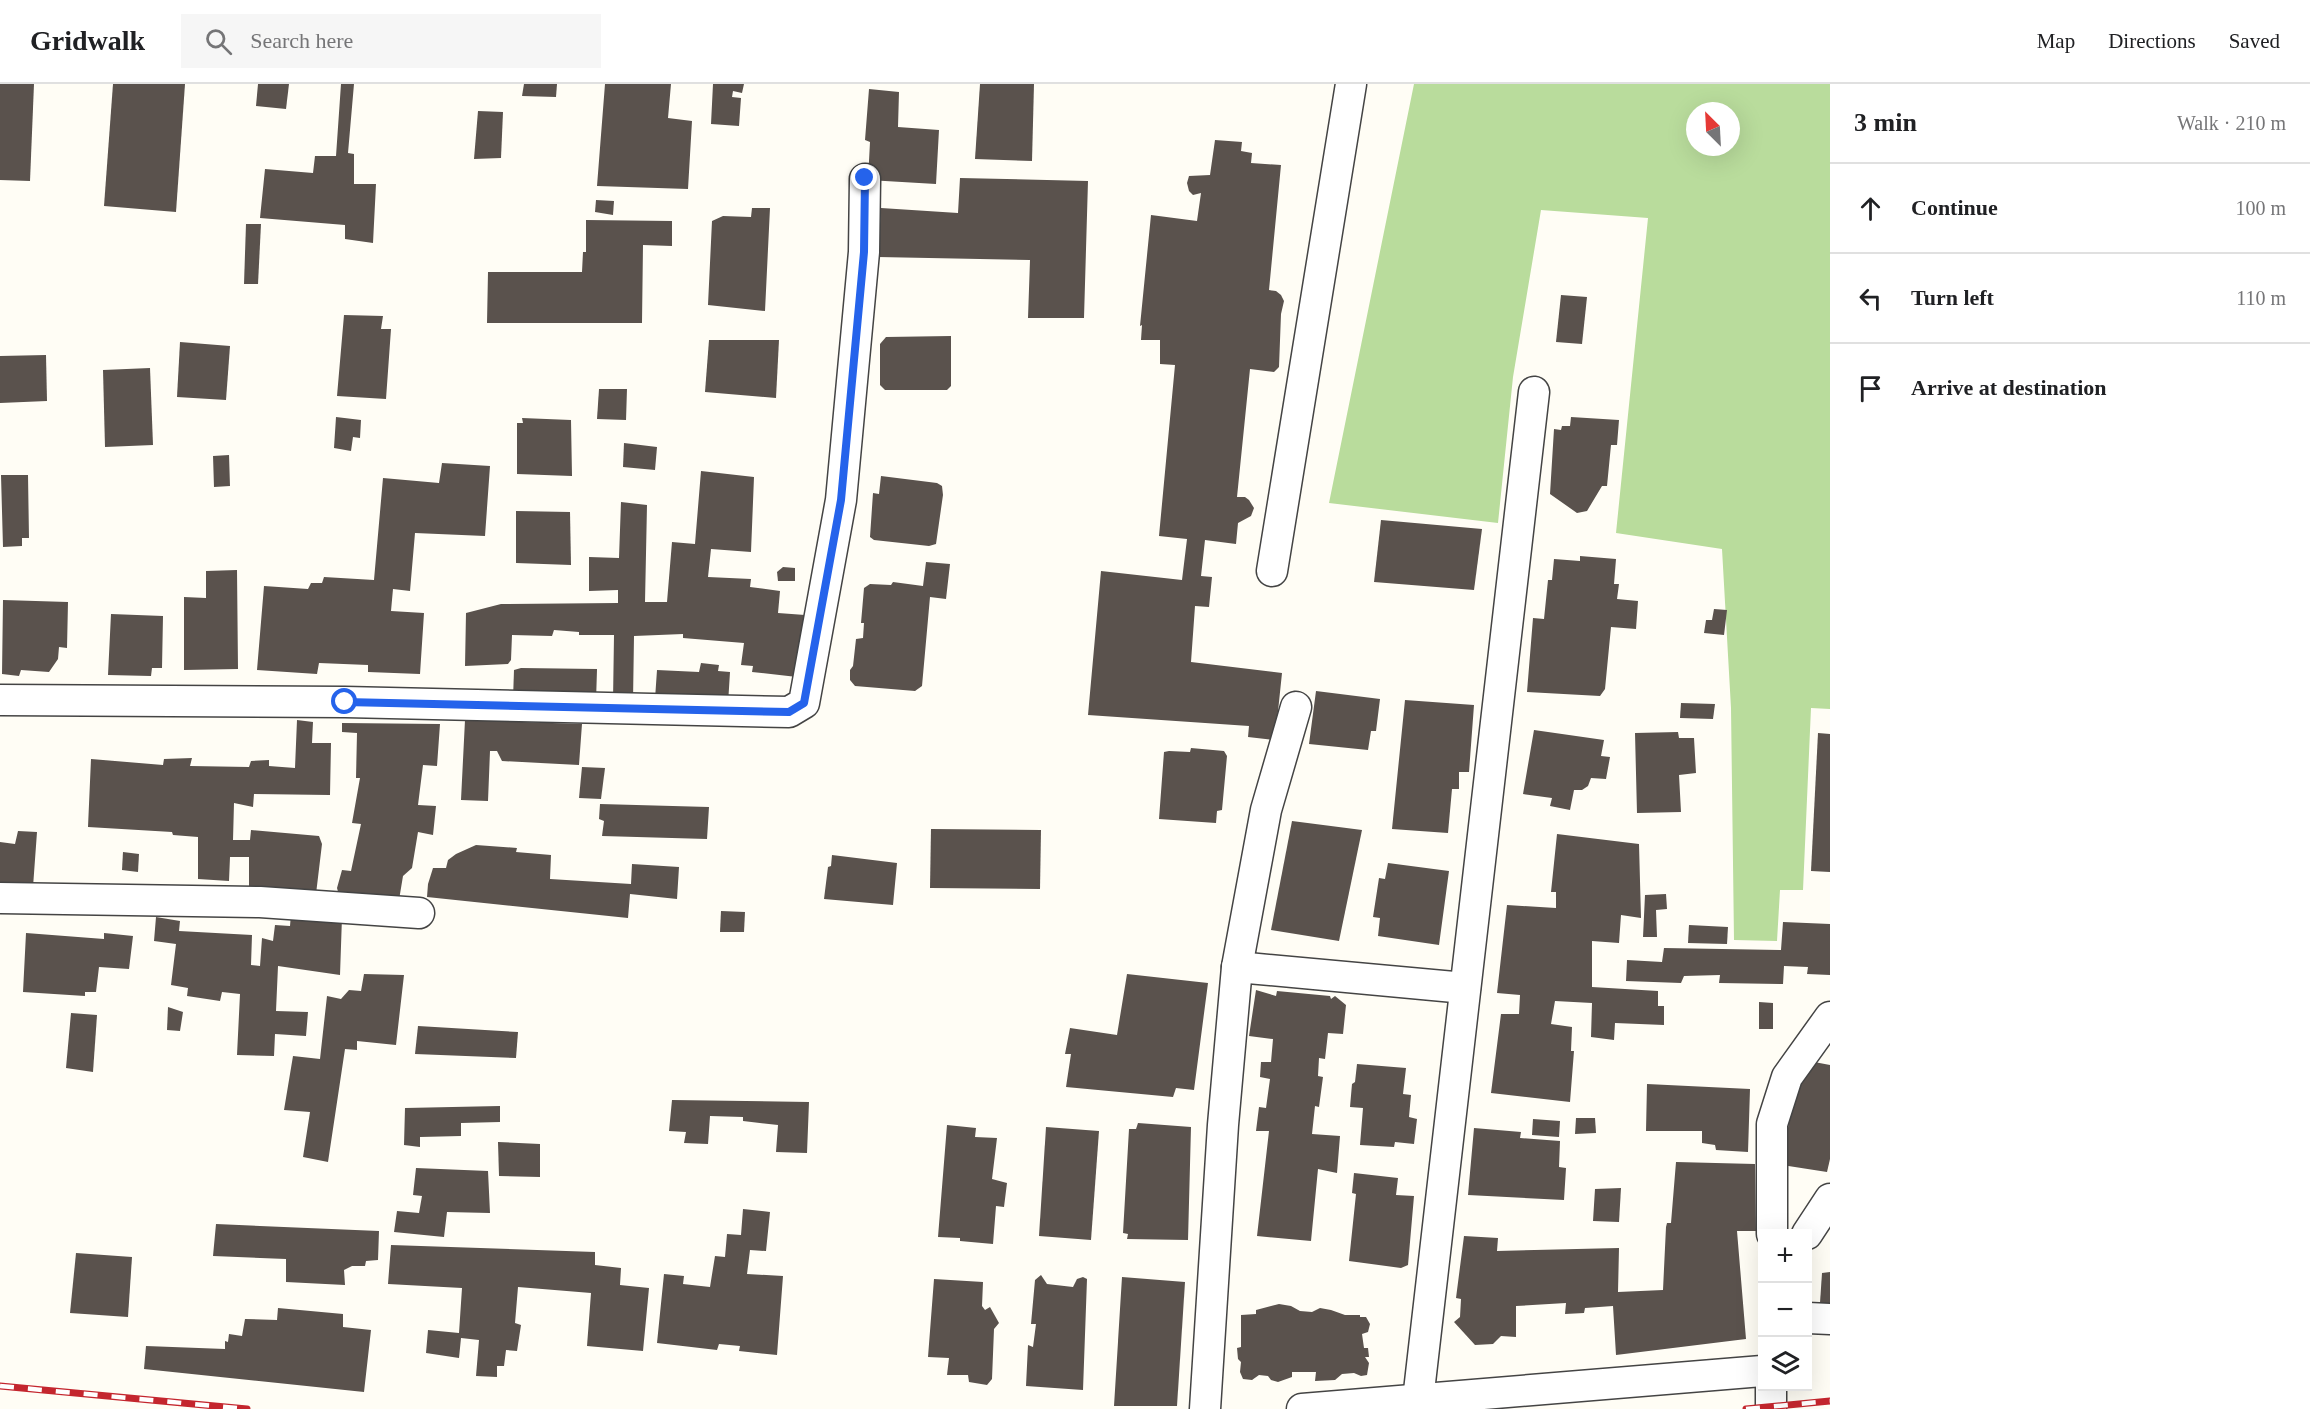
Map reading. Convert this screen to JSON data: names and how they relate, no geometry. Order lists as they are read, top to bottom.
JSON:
{
  "north": "top left",
  "page": {
    "header": "Gridwalk",
    "search": "Search here",
    "nav": ["Map", "Directions", "Saved"],
    "heading": ["3 min", "Walk · 210 m"],
    "list": [
      ["Continue", "100 m"],
      ["Turn left", "110 m"],
      "Arrive at destination"
    ],
    "map_buttons": ["+", "−"]
  }
}
